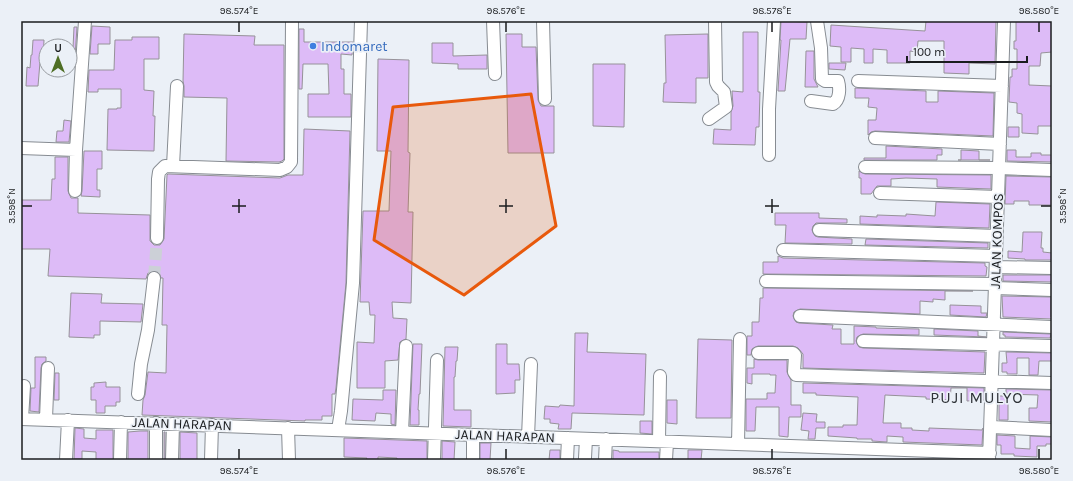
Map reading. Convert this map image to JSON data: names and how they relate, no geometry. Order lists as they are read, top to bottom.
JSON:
{
  "streets": {
    "street": ["JALAN KOMPOS", "JALAN HARAPAN"]
  },
  "crossings": [
    ["JALAN KOMPOS", "JALAN HARAPAN"]
  ],
  "districts": ["PUJI MULYO"],
  "places": ["Indomaret"],
  "scale_bar": "100 m",
  "north": "top",
  "coordinates": [
    "98.574°E",
    "98.576°E",
    "98.578°E",
    "98.580°E",
    "3.598°N"
  ]
}
